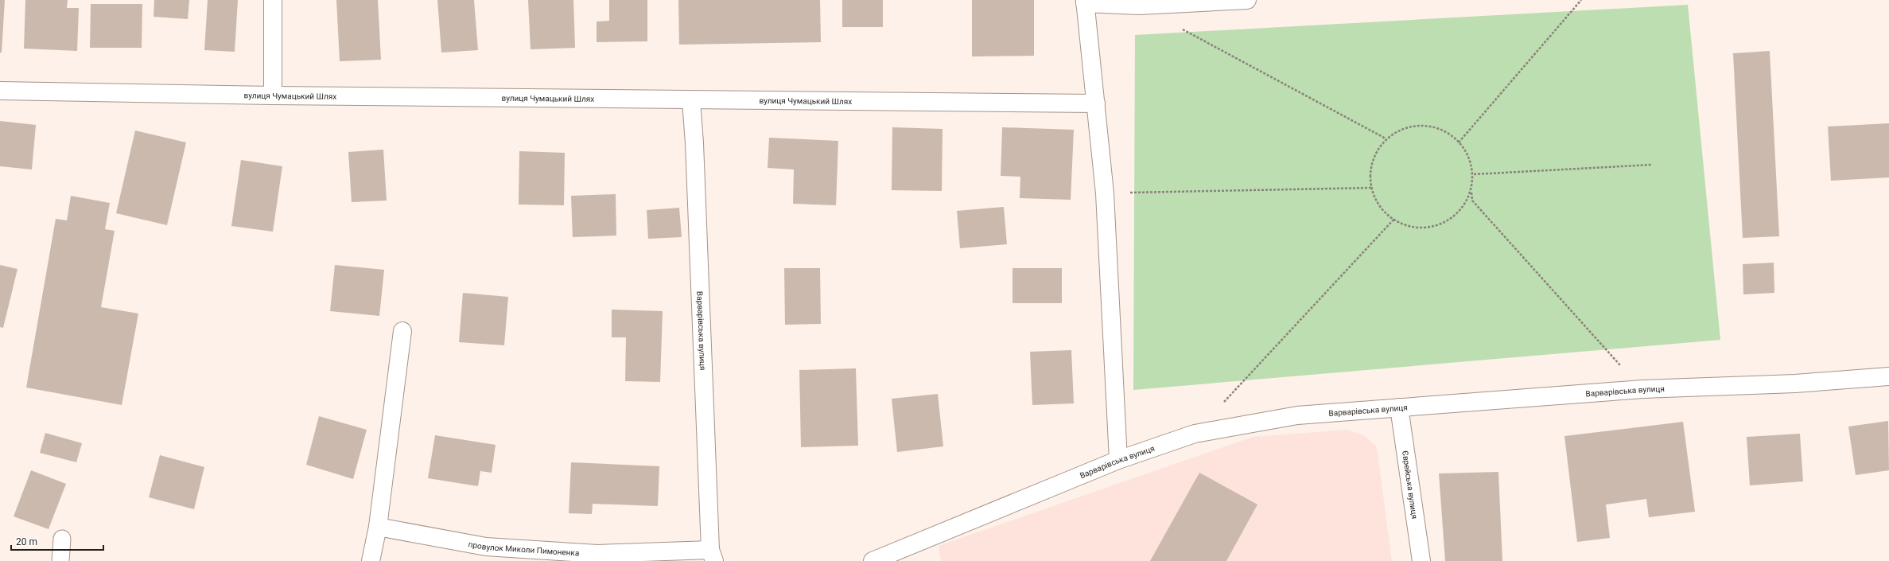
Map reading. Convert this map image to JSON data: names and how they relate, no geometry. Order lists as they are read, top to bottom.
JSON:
{
  "streets": {
    "street": [
      "вулиця Чумацький Шлях",
      "Варварівська вулиця",
      "Єврейська вулиця",
      "провулок Миколи Пимоненка"
    ]
  },
  "crossings": [
    ["вулиця Чумацький Шлях", "Варварівська вулиця"],
    ["Варварівська вулиця", "Єврейська вулиця"],
    ["Варварівська вулиця", "провулок Миколи Пимоненка"]
  ],
  "scale_bar": "20 m"
}
